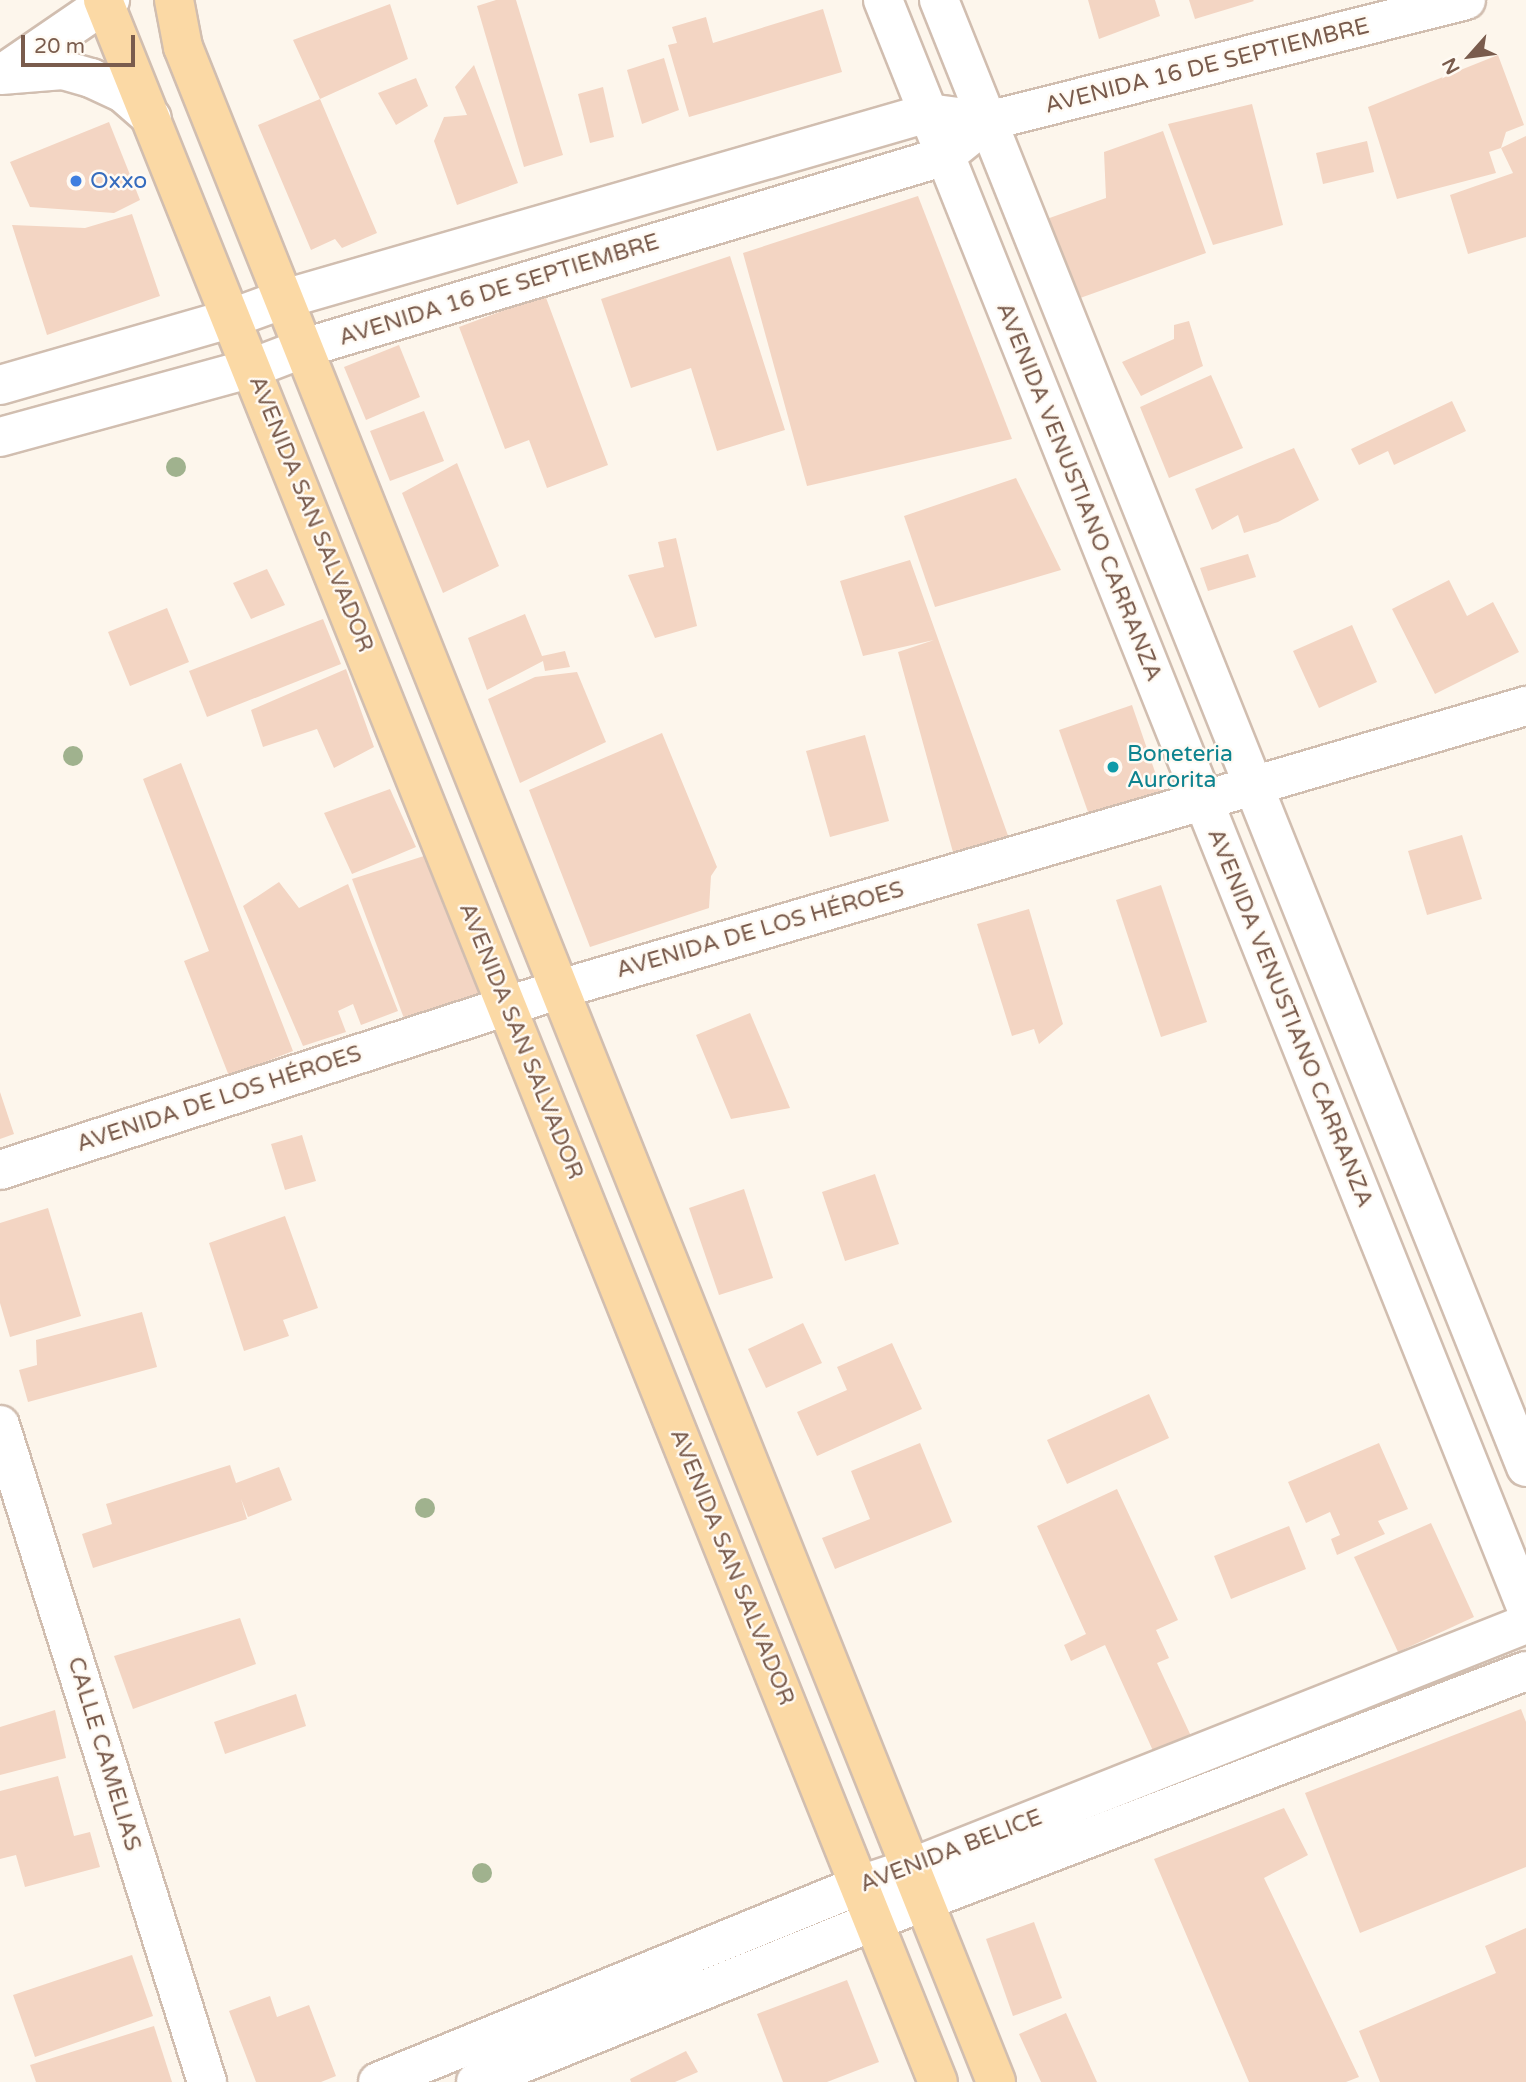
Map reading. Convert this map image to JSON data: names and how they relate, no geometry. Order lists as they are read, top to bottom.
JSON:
{
  "streets": {
    "main road": ["AVENIDA SAN SALVADOR"],
    "street": [
      "AVENIDA 16 DE SEPTIEMBRE",
      "AVENIDA VENUSTIANO CARRANZA",
      "AVENIDA DE LOS HÉROES",
      "CALLE CAMELIAS",
      "AVENIDA BELICE"
    ]
  },
  "crossings": [
    ["AVENIDA 16 DE SEPTIEMBRE", "AVENIDA VENUSTIANO CARRANZA"],
    ["AVENIDA 16 DE SEPTIEMBRE", "AVENIDA SAN SALVADOR"],
    ["AVENIDA VENUSTIANO CARRANZA", "AVENIDA DE LOS HÉROES"],
    ["AVENIDA SAN SALVADOR", "AVENIDA DE LOS HÉROES"],
    ["AVENIDA SAN SALVADOR", "AVENIDA BELICE"]
  ],
  "places": ["Oxxo", "Boneteria Aurorita"],
  "scale_bar": "20 m",
  "north": "bottom left"
}
